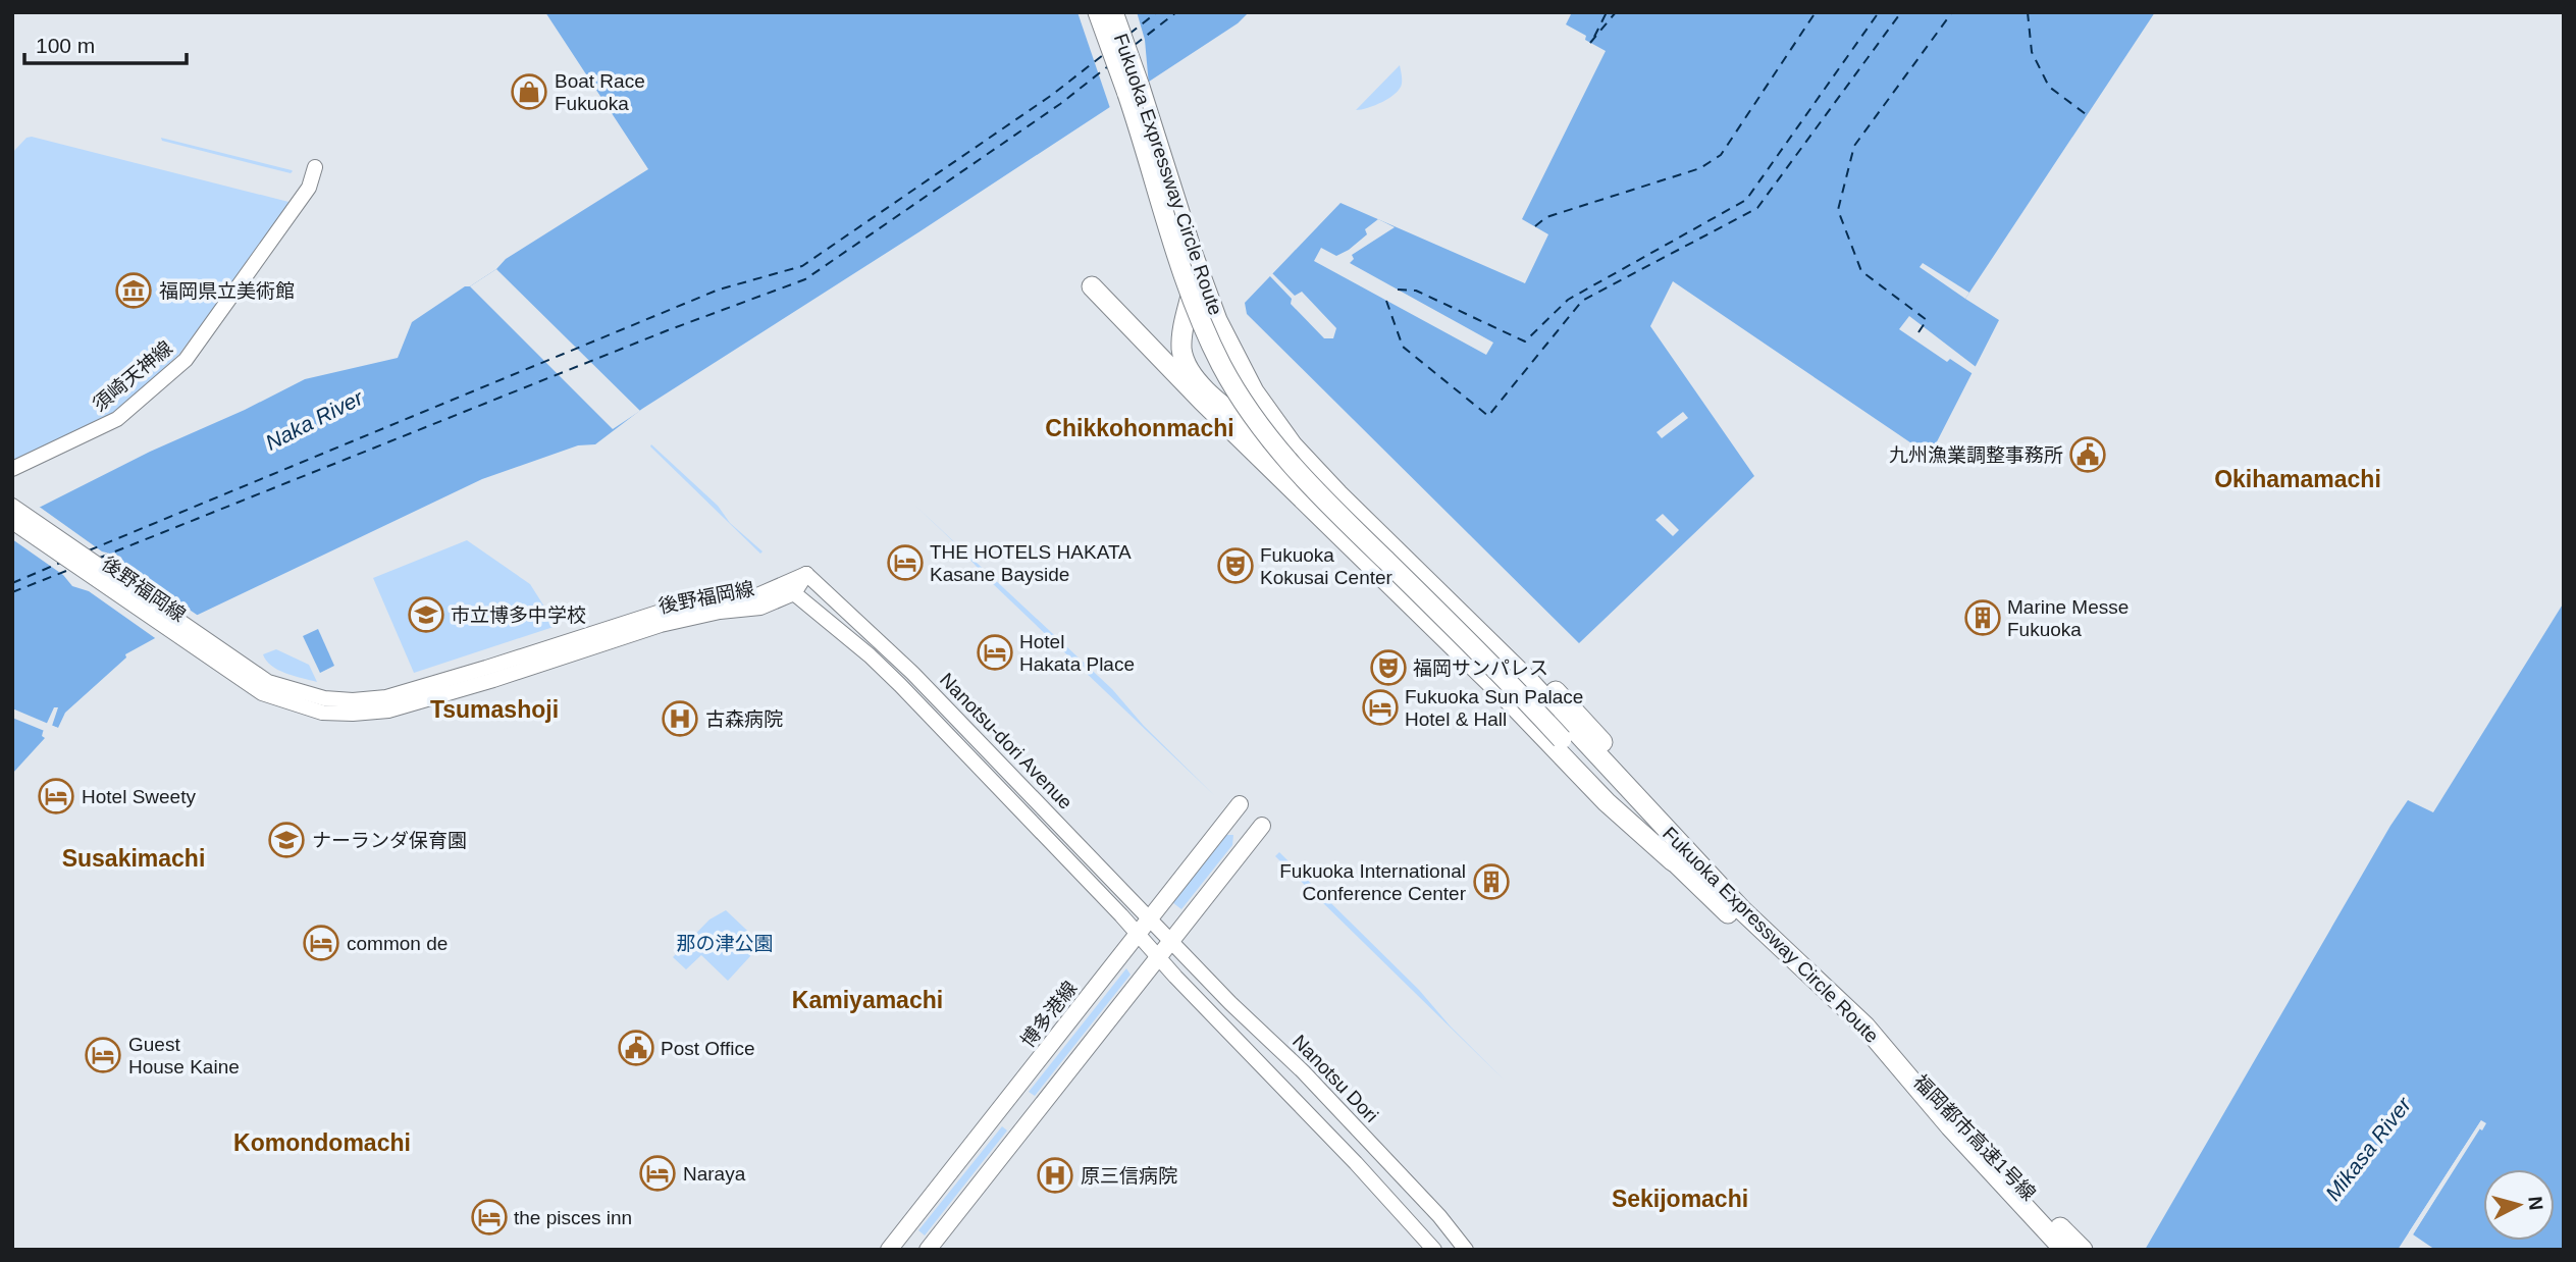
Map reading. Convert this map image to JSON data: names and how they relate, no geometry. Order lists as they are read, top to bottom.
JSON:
{
  "streets": {
    "highway": ["Fukuoka Expressway Circle Route", "福岡都市高速1号線"],
    "main road": [
      "須崎天神線",
      "後野福岡線",
      "Nanotsu-dori Avenue",
      "博多港線",
      "Nanotsu Dori"
    ]
  },
  "crossings": [
    ["Fukuoka Expressway Circle Route", "福岡都市高速1号線"],
    ["後野福岡線", "Nanotsu-dori Avenue"],
    ["Nanotsu-dori Avenue", "博多港線"],
    ["Nanotsu-dori Avenue", "Nanotsu Dori"]
  ],
  "districts": [
    "Chikkohonmachi",
    "Okihamamachi",
    "Tsumashoji",
    "Susakimachi",
    "Kamiyamachi",
    "Komondomachi",
    "Sekijomachi"
  ],
  "water": ["Naka River", "Mikasa River"],
  "parks": ["那の津公園"],
  "places": {
    "shop": ["Boat Race Fukuoka"],
    "museum": ["福岡県立美術館"],
    "public building": ["九州漁業調整事務所", "Post Office"],
    "hotel": [
      "THE HOTELS HAKATA Kasane Bayside",
      "Hotel Hakata Place",
      "Fukuoka Sun Palace Hotel & Hall",
      "Hotel Sweety",
      "common de",
      "Guest House Kaine",
      "Naraya",
      "the pisces inn"
    ],
    "theatre": ["Fukuoka Kokusai Center", "福岡サンパレス"],
    "school or university": ["市立博多中学校", "ナーランダ保育園"],
    "building": ["Marine Messe Fukuoka", "Fukuoka International Conference Center"],
    "hospital": ["古森病院", "原三信病院"]
  },
  "scale_bar": "100 m",
  "north": "right"
}
